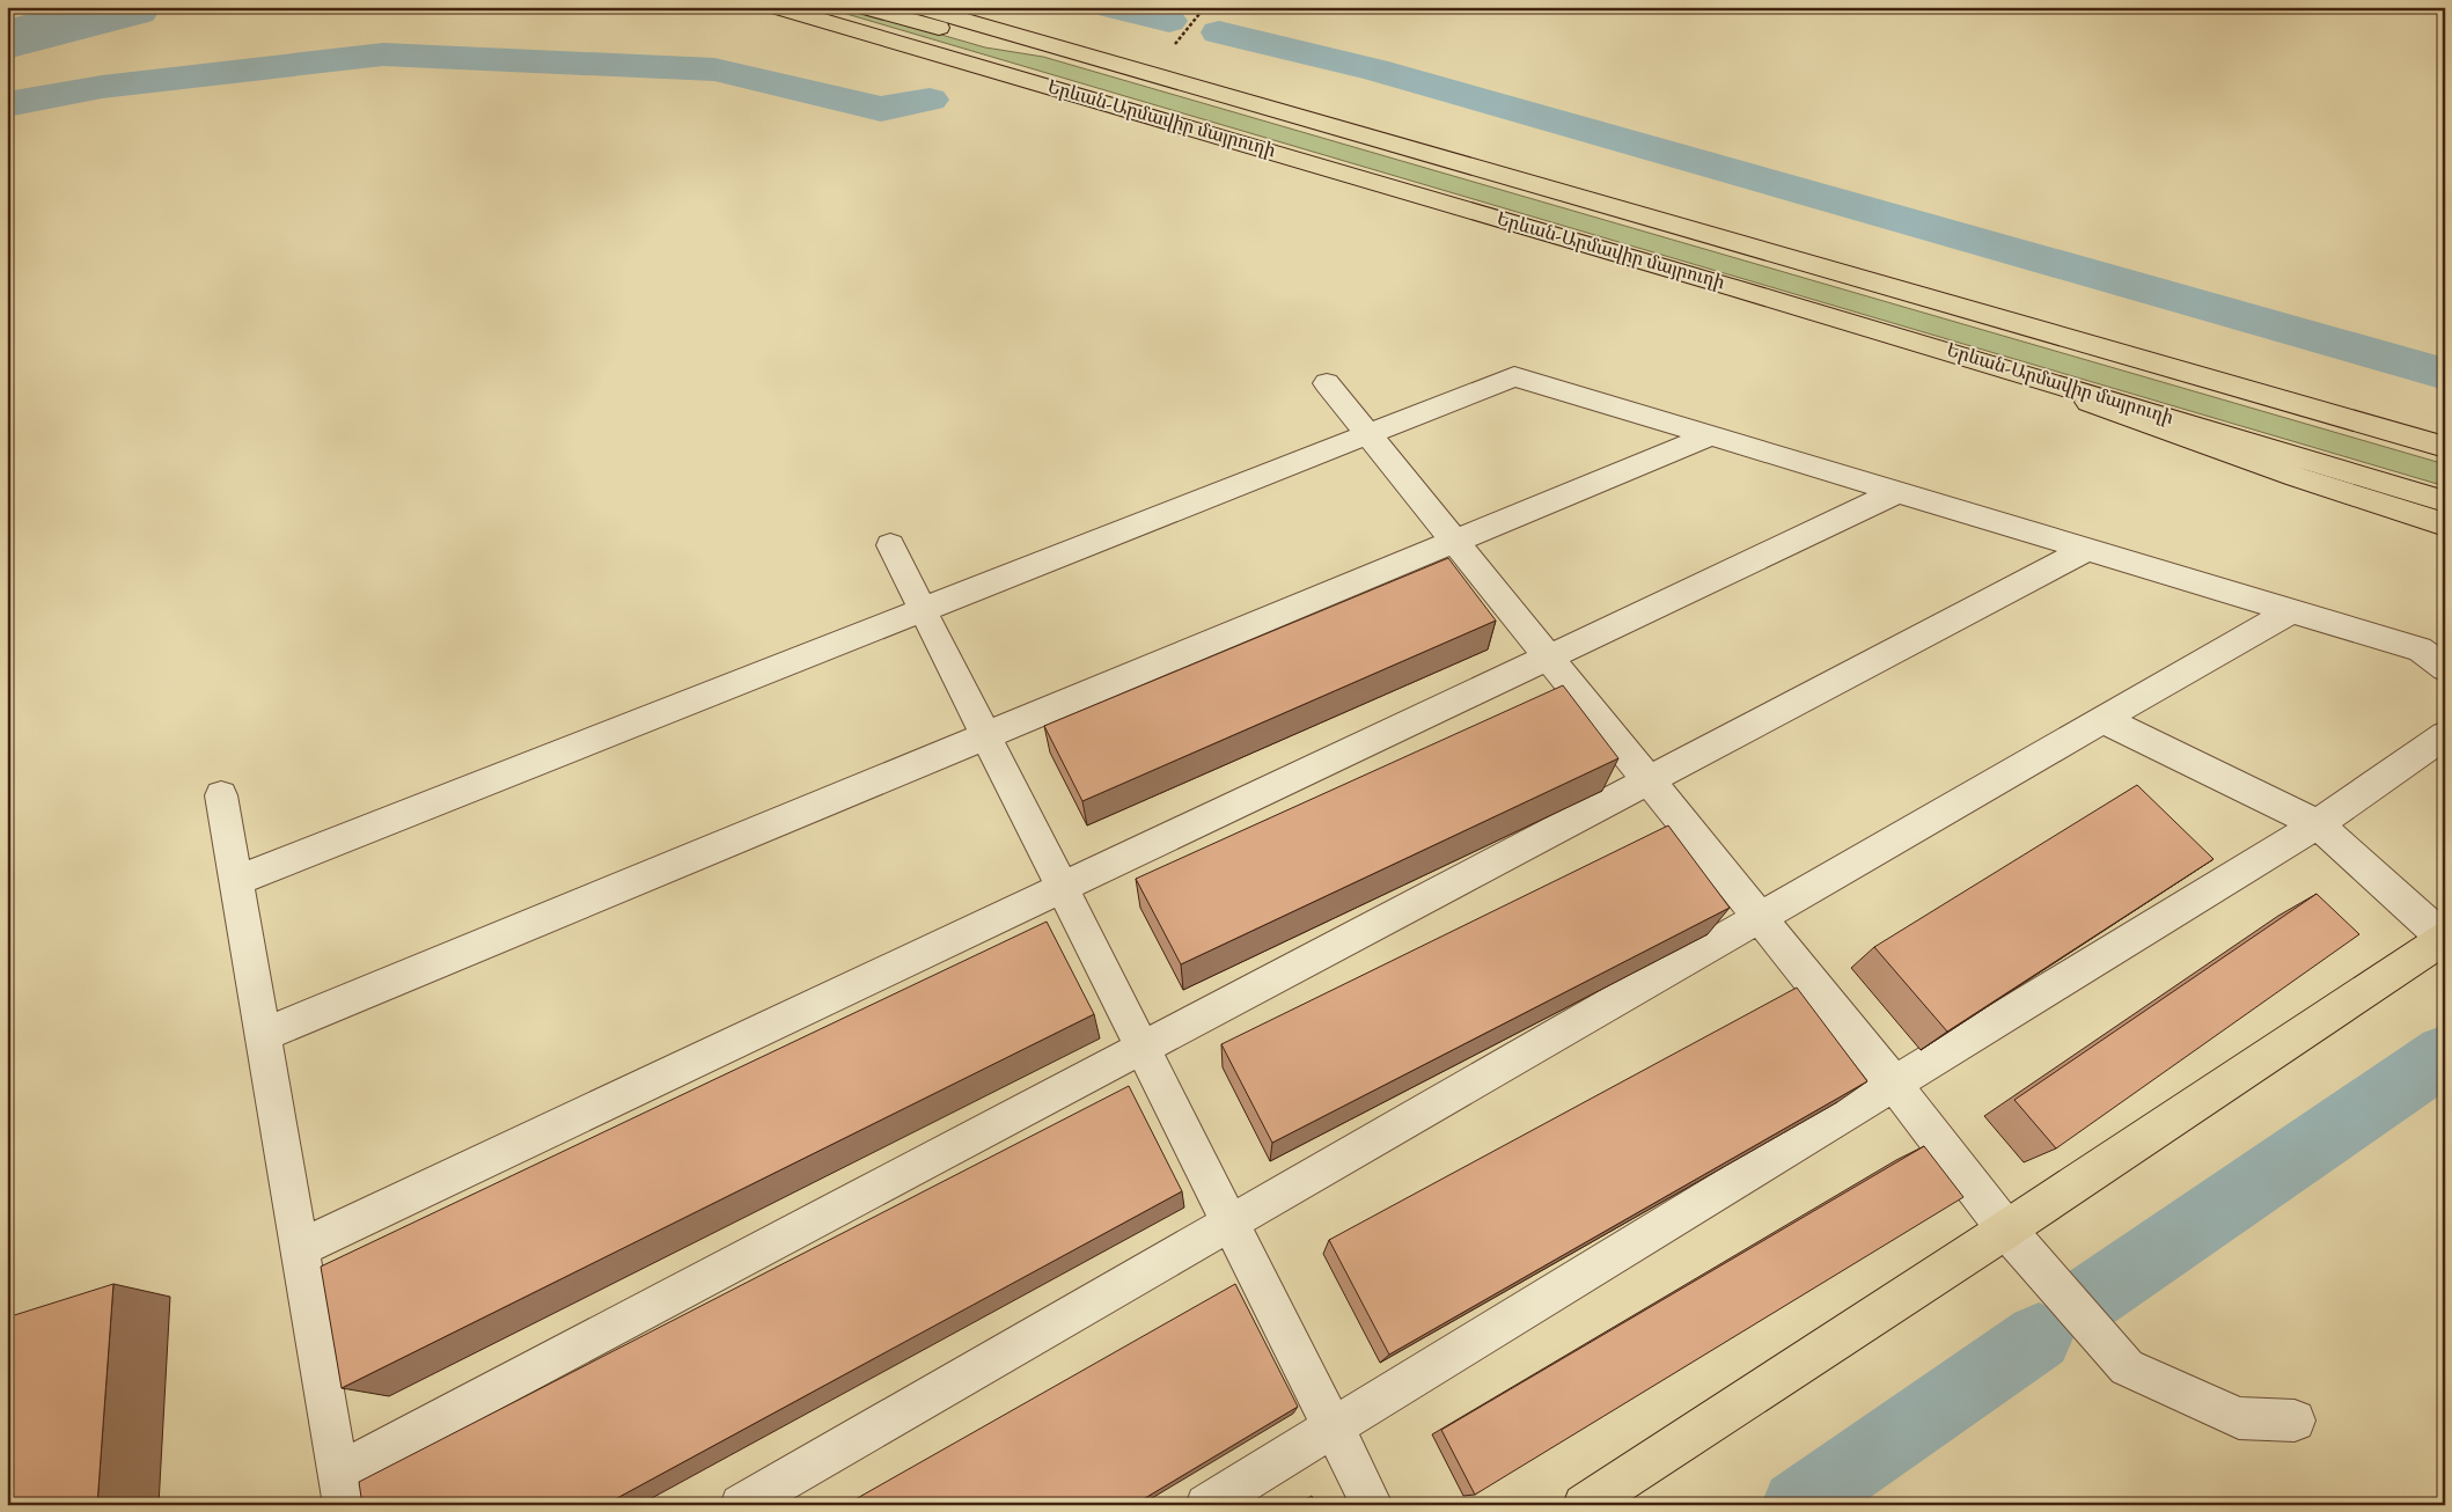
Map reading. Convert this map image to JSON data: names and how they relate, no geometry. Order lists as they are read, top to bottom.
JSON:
{
  "streets": {
    "main road": ["Երևան-Արմավիր մայրուղի"]
  }
}
